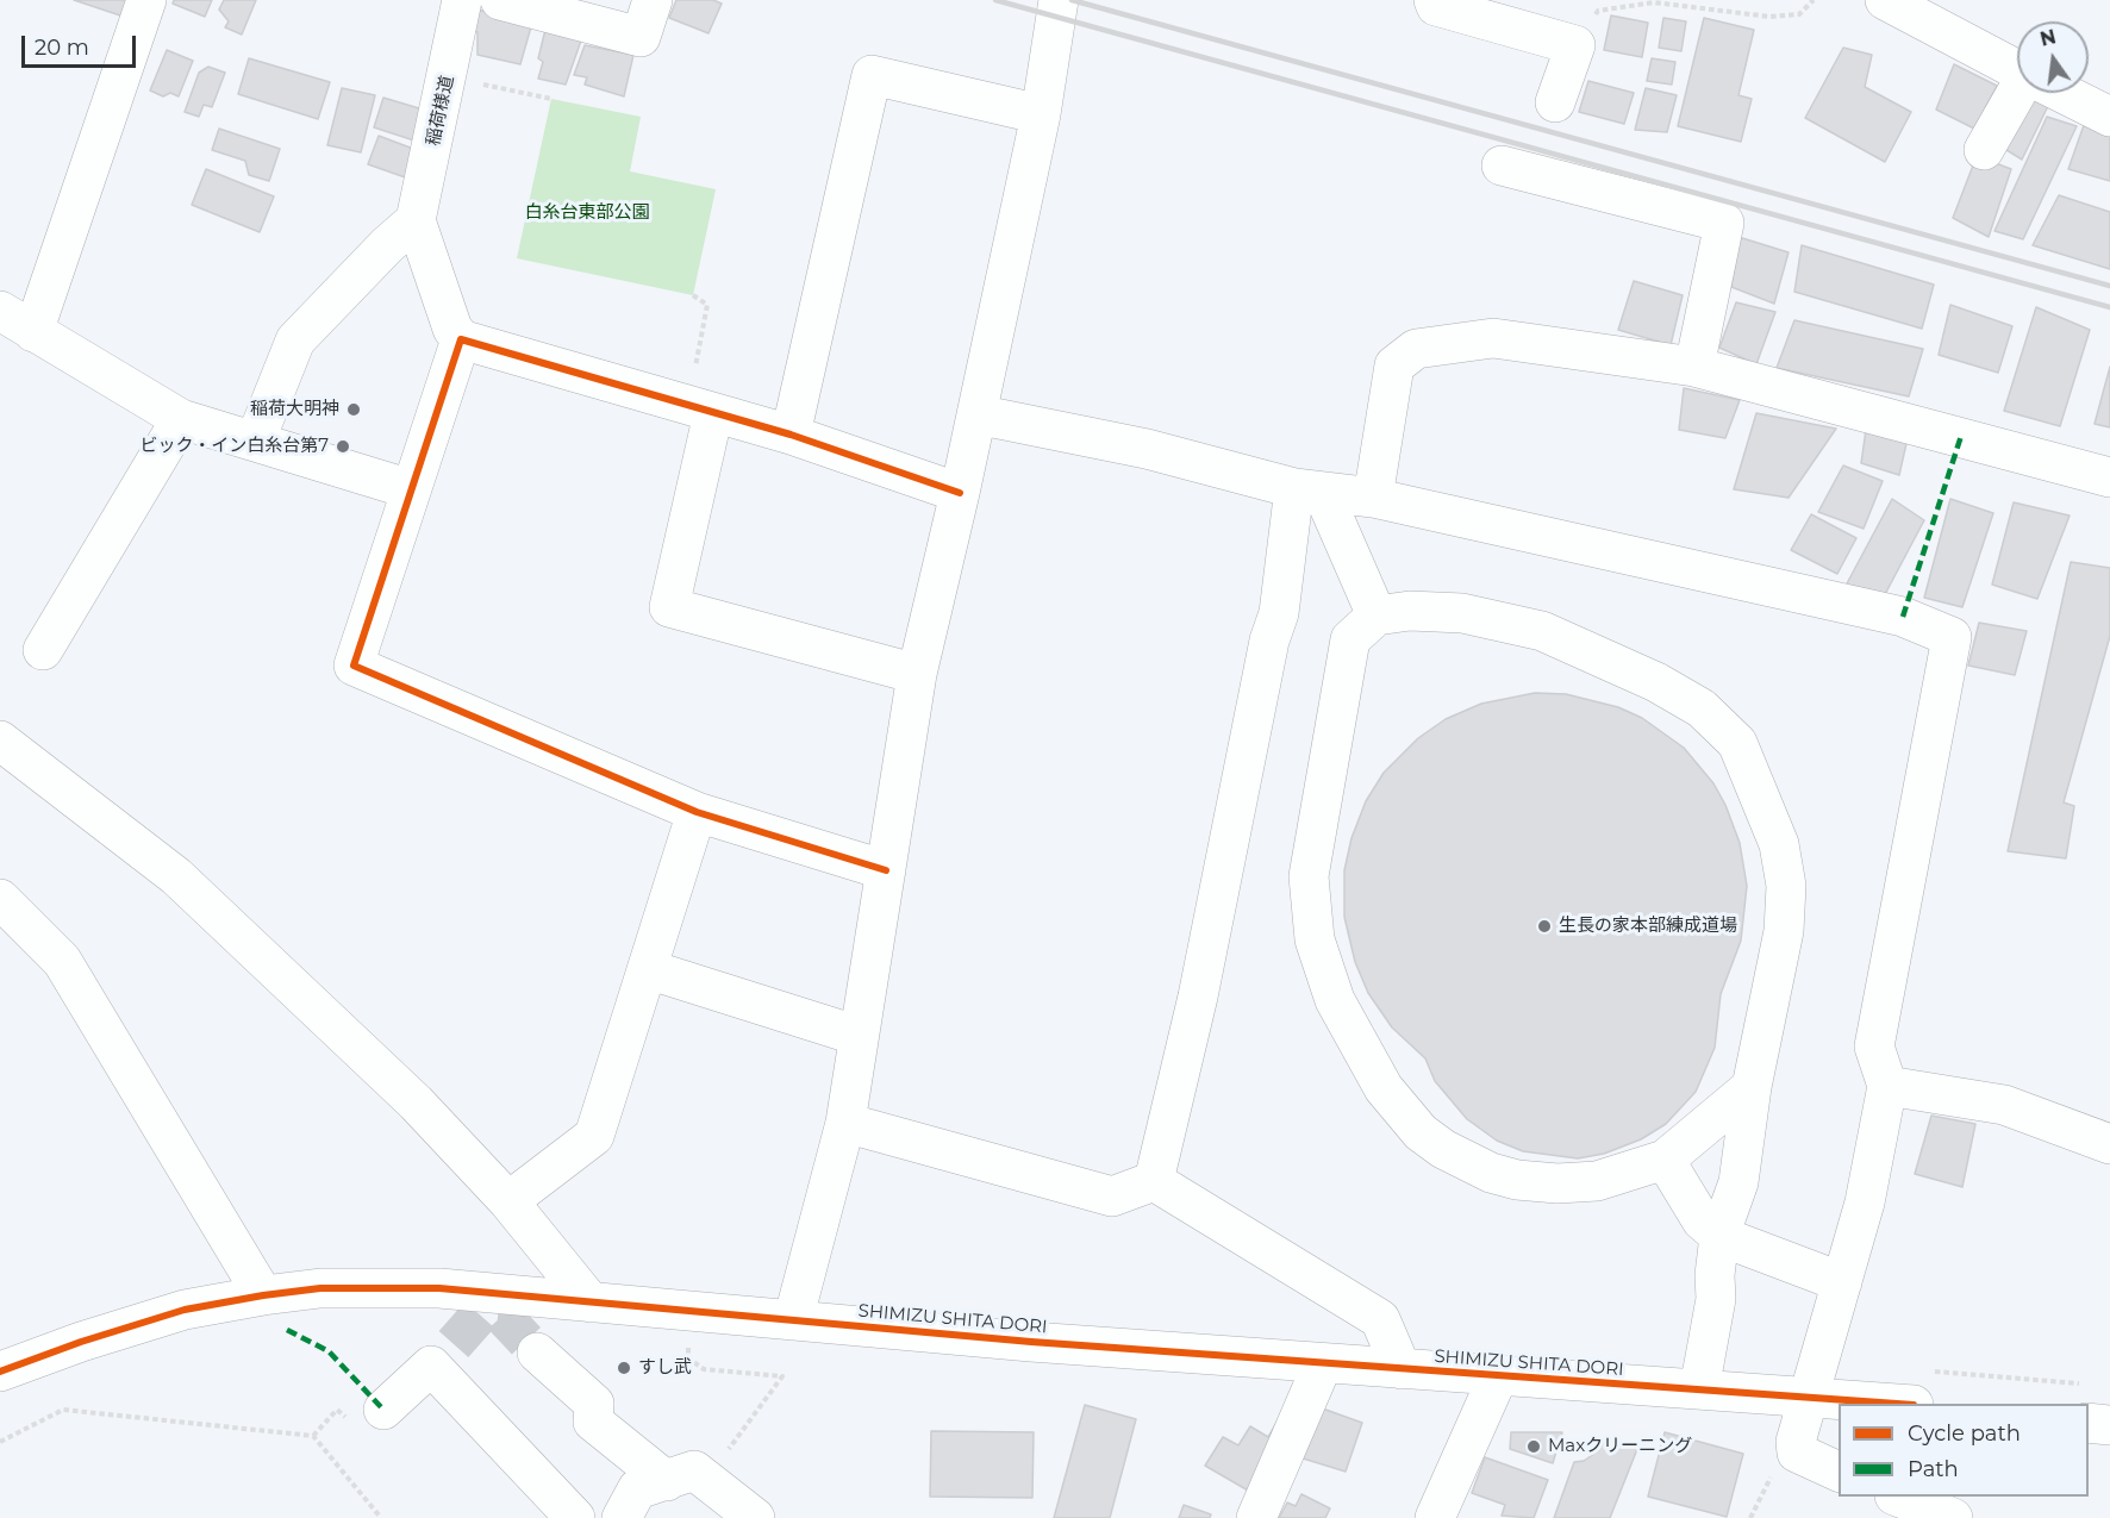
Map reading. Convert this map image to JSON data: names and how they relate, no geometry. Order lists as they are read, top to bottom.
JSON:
{
  "streets": {
    "street": ["稲荷様道", "SHIMIZU SHITA DORI"]
  },
  "parks": ["白糸台東部公園"],
  "places": [
    "稲荷大明神",
    "ビック・イン白糸台第7",
    "生長の家本部練成道場",
    "すし武",
    "Maxクリーニング"
  ],
  "legend": ["Cycle path", "Path"],
  "scale_bar": "20 m",
  "north": "top"
}
